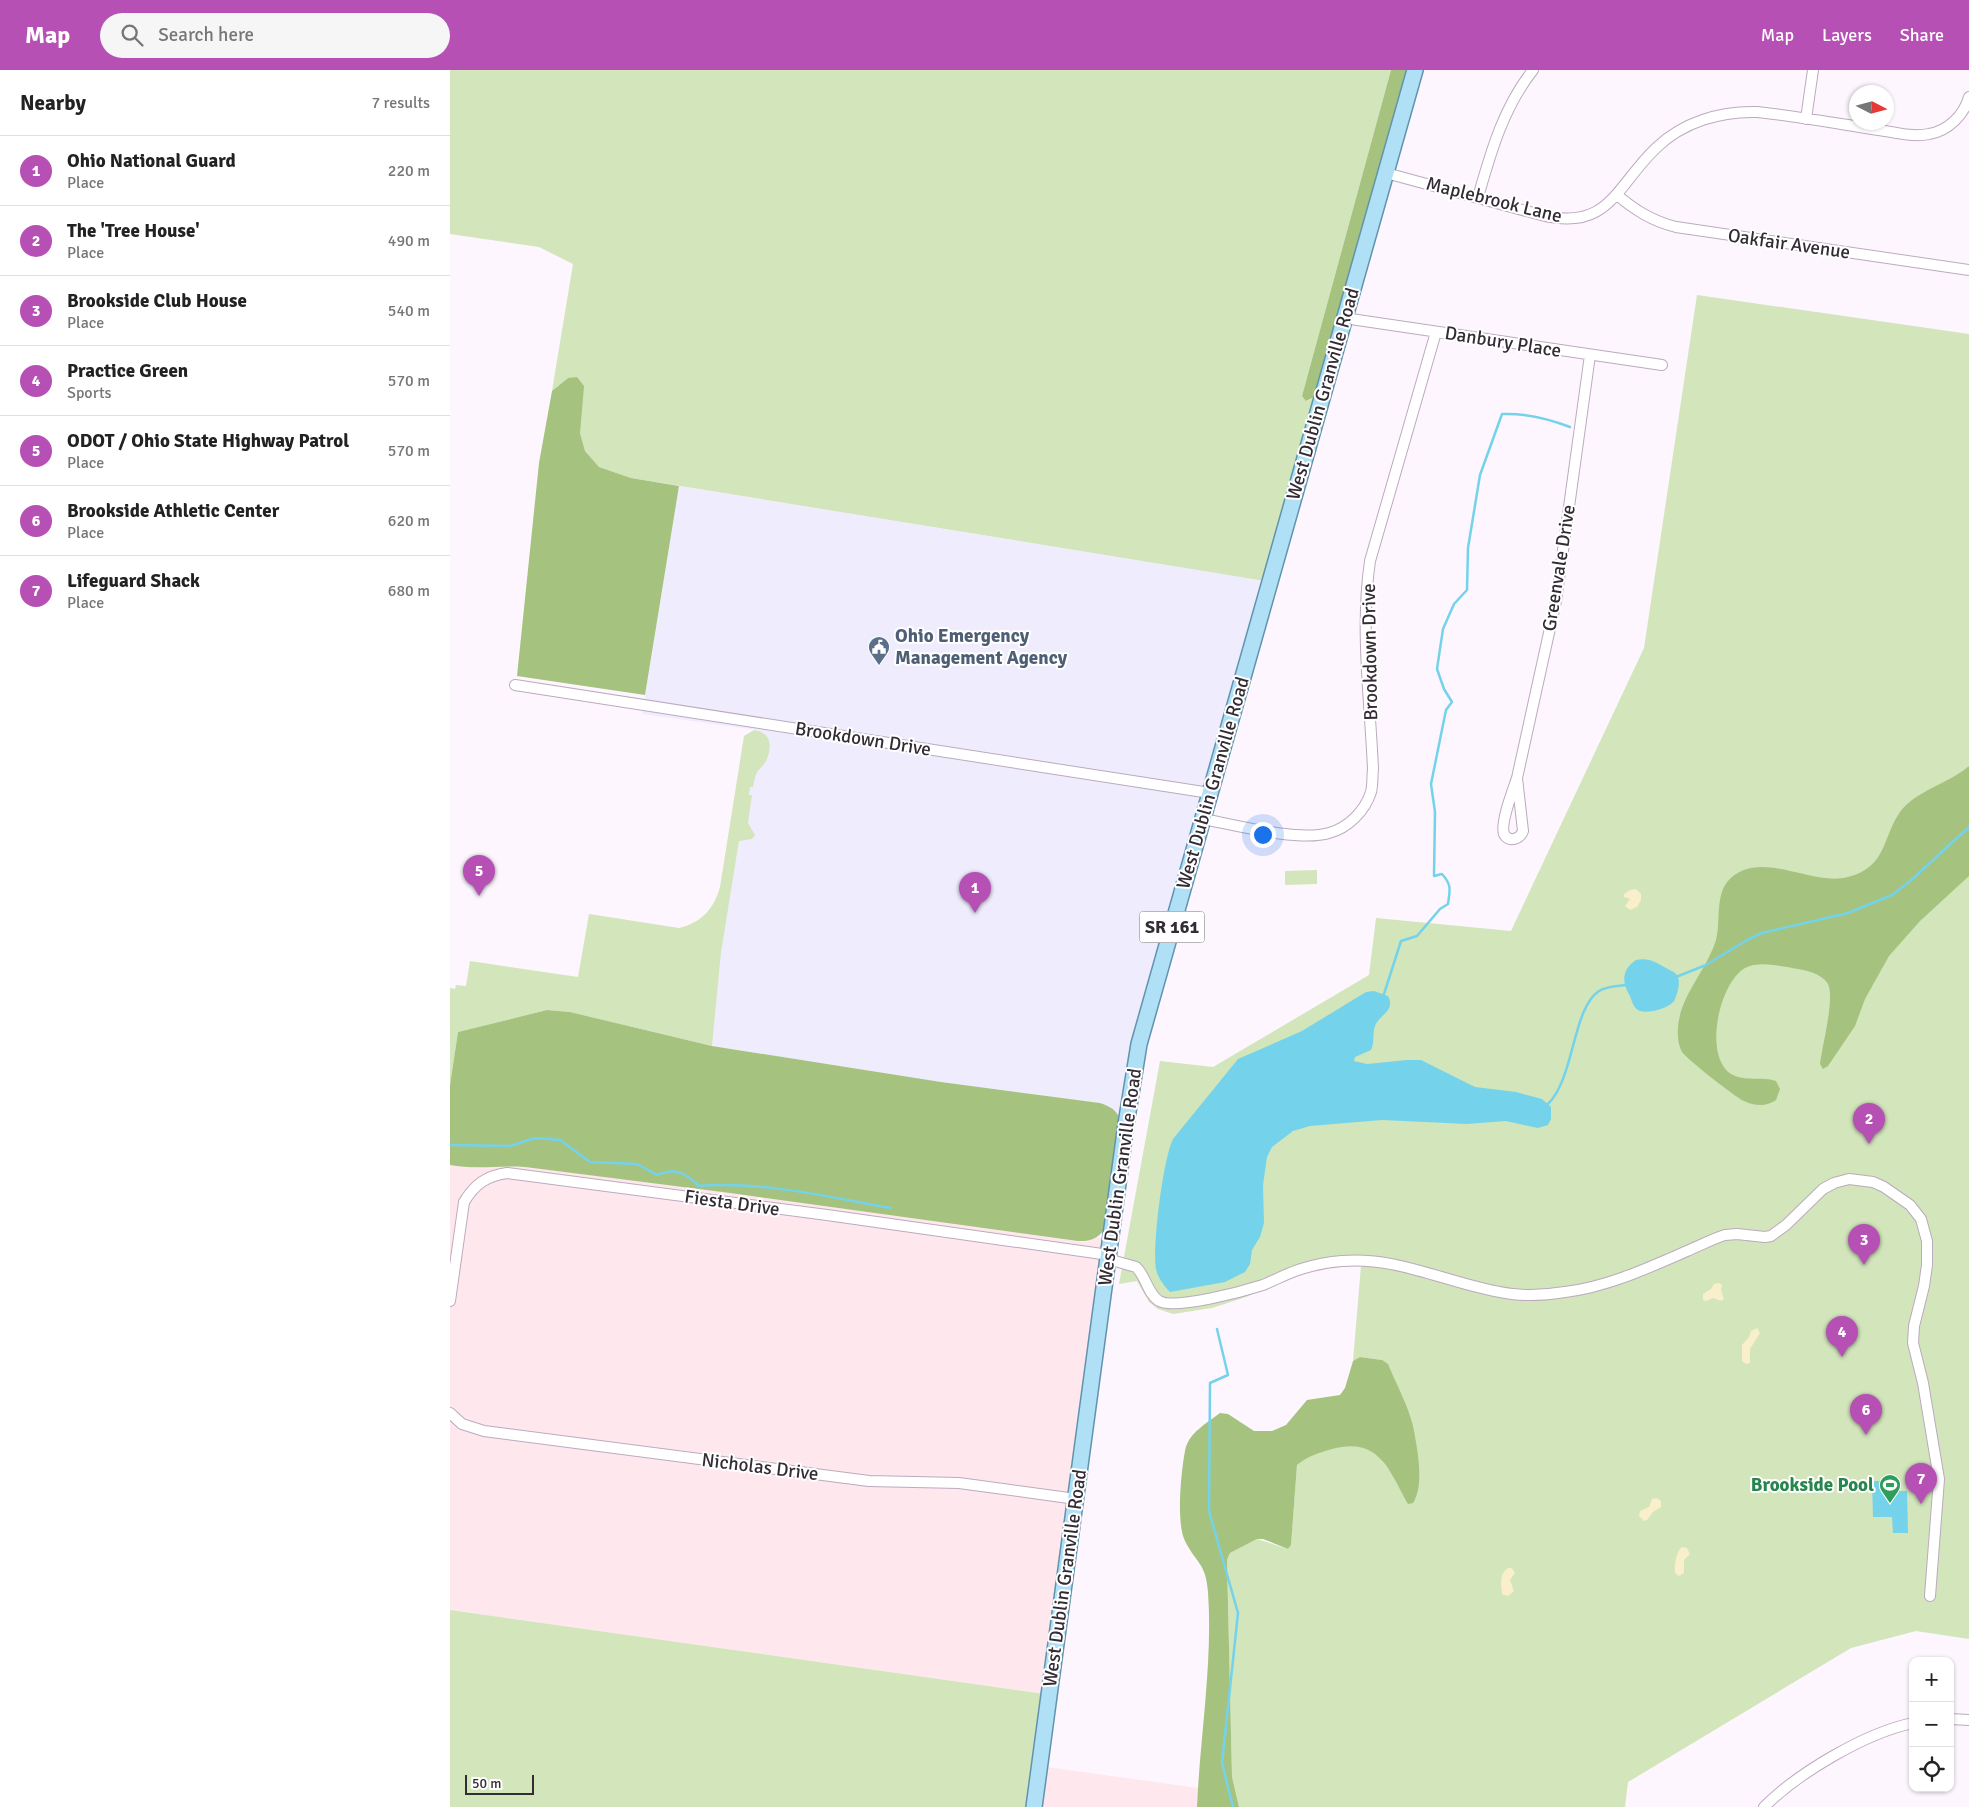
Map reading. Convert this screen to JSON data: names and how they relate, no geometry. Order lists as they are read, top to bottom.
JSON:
{
  "streets": {
    "main road": ["West Dublin Granville Road", "SR 161"],
    "street": [
      "Maplebrook Lane",
      "Oakfair Avenue",
      "Danbury Place",
      "Greenvale Drive",
      "Brookdown Drive",
      "Fiesta Drive",
      "Nicholas Drive"
    ]
  },
  "crossings": [
    ["Maplebrook Lane", "Oakfair Avenue"],
    ["Maplebrook Lane", "West Dublin Granville Road"],
    ["Danbury Place", "West Dublin Granville Road"],
    ["Danbury Place", "Greenvale Drive"],
    ["Danbury Place", "Brookdown Drive"],
    ["West Dublin Granville Road", "Brookdown Drive"],
    ["West Dublin Granville Road", "Fiesta Drive"],
    ["West Dublin Granville Road", "Nicholas Drive"]
  ],
  "places": {
    "public building": ["Ohio Emergency Management Agency"],
    "sports": ["Brookside Pool"]
  },
  "scale_bar": "50 m",
  "north": "right",
  "page": {
    "header": "Map",
    "search": "Search here",
    "nav": ["Map", "Layers", "Share"],
    "heading": ["Nearby", "7 results"],
    "list": [
      {
        "mark": "1",
        "name": "Ohio National Guard",
        "note": "Place",
        "value": "220 m"
      },
      {
        "mark": "2",
        "name": "The 'Tree House'",
        "note": "Place",
        "value": "490 m"
      },
      {
        "mark": "3",
        "name": "Brookside Club House",
        "note": "Place",
        "value": "540 m"
      },
      {
        "mark": "4",
        "name": "Practice Green",
        "note": "Sports",
        "value": "570 m"
      },
      {
        "mark": "5",
        "name": "ODOT / Ohio State Highway Patrol",
        "note": "Place",
        "value": "570 m"
      },
      {
        "mark": "6",
        "name": "Brookside Athletic Center",
        "note": "Place",
        "value": "620 m"
      },
      {
        "mark": "7",
        "name": "Lifeguard Shack",
        "note": "Place",
        "value": "680 m"
      }
    ],
    "pins": [
      "5",
      "1",
      "2",
      "3",
      "4",
      "6",
      "7"
    ],
    "map_buttons": ["+", "−"],
    "scale": "50 m"
  }
}
